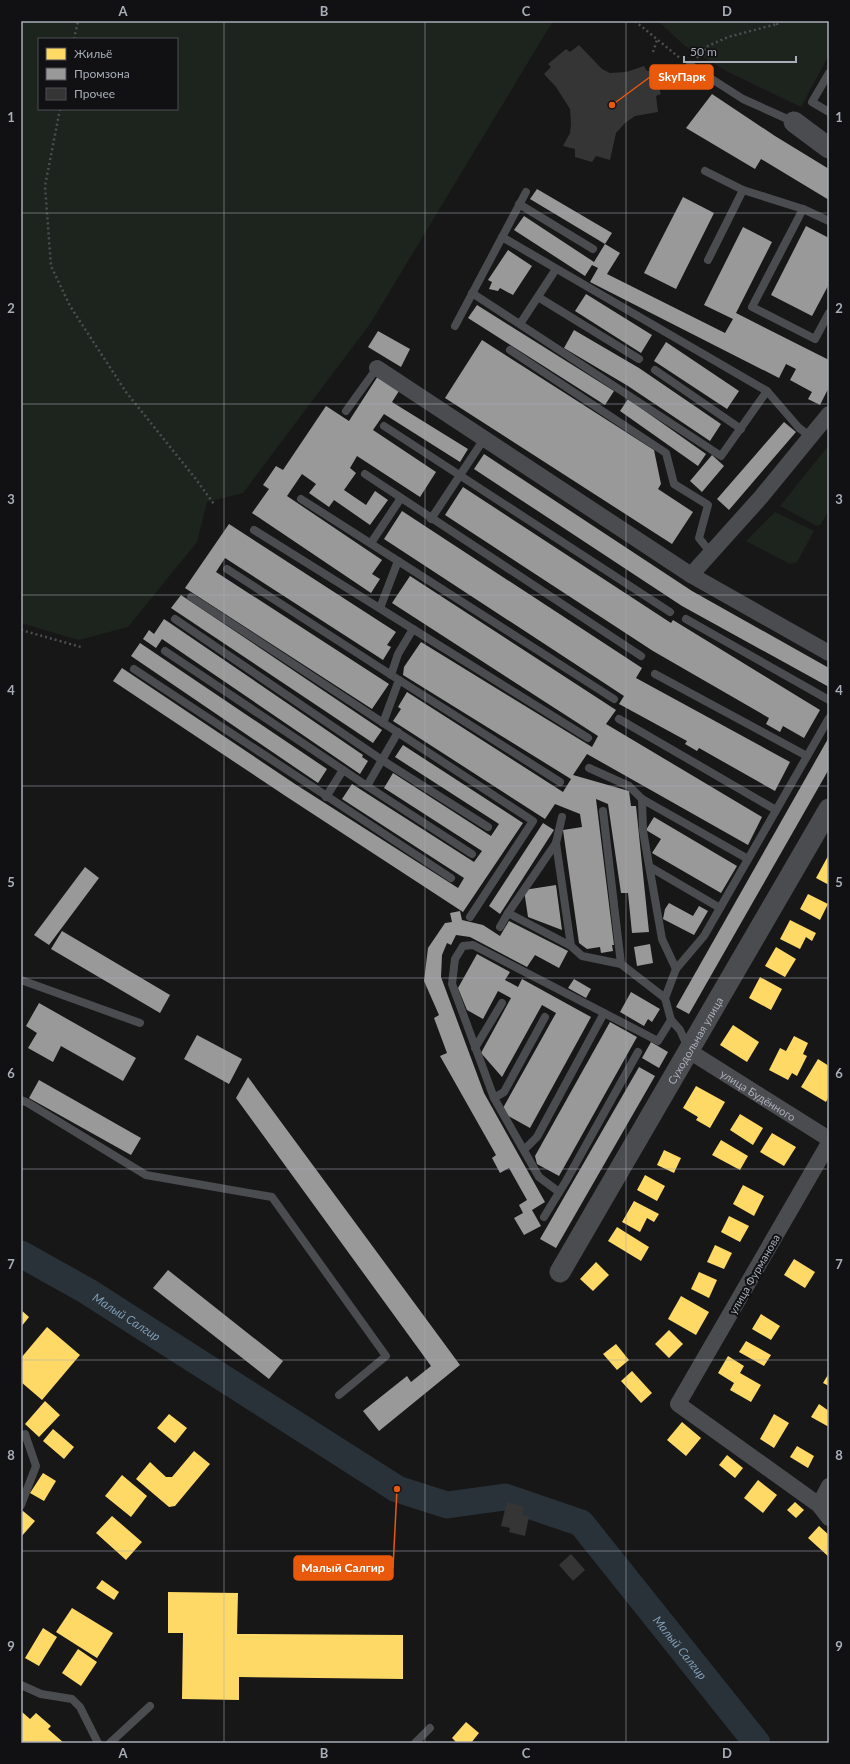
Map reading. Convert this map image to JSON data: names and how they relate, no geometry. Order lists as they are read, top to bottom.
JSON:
{
  "streets": {
    "street": ["Суходольная улица", "улица Будённого", "улица Фурманова"]
  },
  "crossings": [
    ["Суходольная улица", "улица Будённого"]
  ],
  "water": ["Малый Салгир"],
  "places": ["SkyПарк", "Малый Салгир"],
  "legend": ["Жильё", "Промзона", "Прочее"],
  "scale_bar": "50 m",
  "grid": {
    "columns": [
      "A",
      "B",
      "C",
      "D"
    ],
    "rows": [
      "1",
      "2",
      "3",
      "4",
      "5",
      "6",
      "7",
      "8",
      "9"
    ]
  }
}
